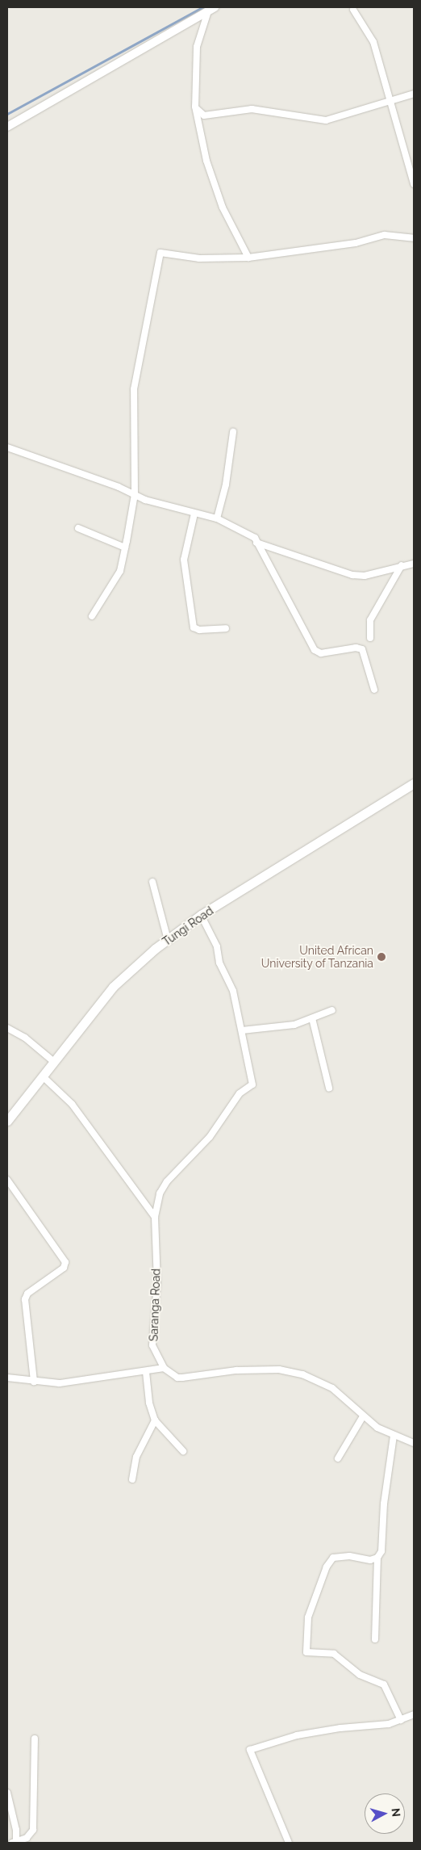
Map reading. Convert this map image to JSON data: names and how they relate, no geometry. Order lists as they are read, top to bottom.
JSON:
{
  "streets": {
    "main road": ["Tungi Road"],
    "street": ["Saranga Road"]
  },
  "places": ["United African University of Tanzania"],
  "north": "right"
}
